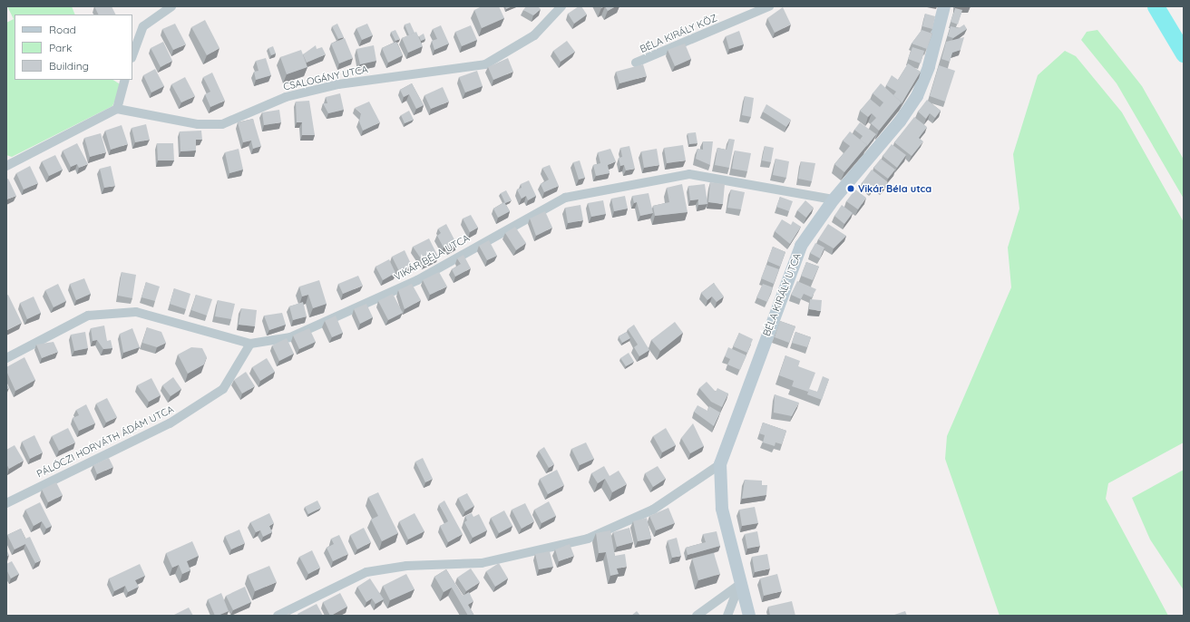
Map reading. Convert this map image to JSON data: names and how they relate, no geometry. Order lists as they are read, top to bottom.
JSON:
{
  "streets": {
    "street": [
      "BÉLA KIRÁLY KÖZ",
      "CSALOGÁNY UTCA",
      "VIKÁR BÉLA UTCA",
      "BÉLA KIRÁLY UTCA",
      "PÁLÓCZI HORVÁTH ÁDÁM UTCA"
    ]
  },
  "crossings": [
    ["VIKÁR BÉLA UTCA", "BÉLA KIRÁLY UTCA"],
    ["VIKÁR BÉLA UTCA", "PÁLÓCZI HORVÁTH ÁDÁM UTCA"]
  ],
  "places": ["Vikár Béla utca"],
  "legend": ["Road", "Park", "Building"]
}
